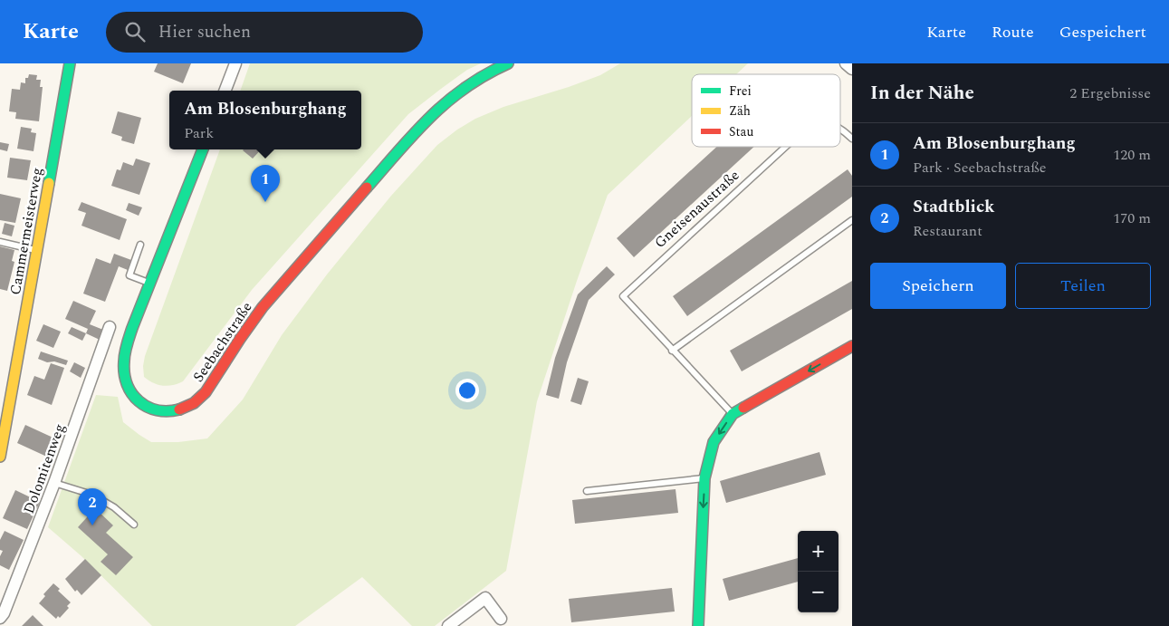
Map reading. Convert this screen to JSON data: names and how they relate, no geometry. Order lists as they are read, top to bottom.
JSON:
{
  "streets": {
    "street": ["Cammermeisterweg", "Seebachstraße", "Dolomitenweg"],
    "lane": ["Gneisenaustraße"]
  },
  "legend": ["Frei", "Zäh", "Stau"],
  "page": {
    "header": "Karte",
    "search": "Hier suchen",
    "nav": ["Karte", "Route", "Gespeichert"],
    "heading": ["In der Nähe", "2 Ergebnisse"],
    "popup": ["Am Blosenburghang", "Park"],
    "list": [
      {
        "mark": "1",
        "name": "Am Blosenburghang",
        "note": "Park · Seebachstraße",
        "value": "120 m"
      },
      {
        "mark": "2",
        "name": "Stadtblick",
        "note": "Restaurant",
        "value": "170 m"
      }
    ],
    "pins": ["1", "2"],
    "buttons": ["Speichern", "Teilen"],
    "map_buttons": ["+", "−"]
  }
}
